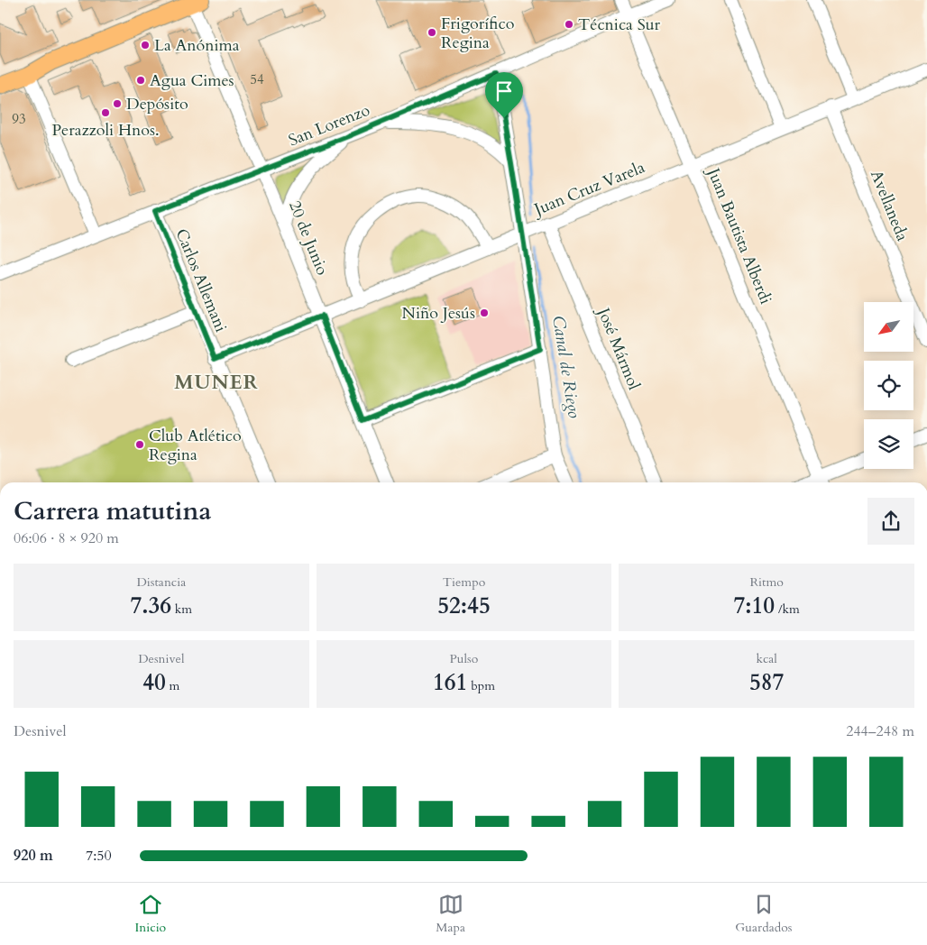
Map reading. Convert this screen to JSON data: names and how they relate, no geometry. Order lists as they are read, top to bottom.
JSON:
{
  "streets": {
    "street": [
      "San Lorenzo",
      "Juan Cruz Varela",
      "Avellaneda",
      "Juan Bautista Alberdi",
      "20 de Junio",
      "Carlos Allemani",
      "José Mármol"
    ]
  },
  "crossings": [
    ["San Lorenzo", "Juan Bautista Alberdi"],
    ["San Lorenzo", "20 de Junio"],
    ["San Lorenzo", "Carlos Allemani"],
    ["Juan Cruz Varela", "Avellaneda"],
    ["Juan Cruz Varela", "Juan Bautista Alberdi"],
    ["Juan Cruz Varela", "20 de Junio"],
    ["Juan Cruz Varela", "Carlos Allemani"],
    ["Juan Cruz Varela", "José Mármol"]
  ],
  "districts": ["MUNER"],
  "water": ["Canal de Riego"],
  "places": [
    "Técnica Sur",
    "Frigorífico Regina",
    "La Anónima",
    "Agua Cimes",
    "Depósito",
    "Perazzoli Hnos.",
    "Niño Jesús",
    "Club Atlético Regina"
  ],
  "house_numbers": ["54", "93"],
  "north": "bottom left",
  "page": {
    "heading": ["Carrera matutina", "06:06 · 8 × 920 m"],
    "stats": [
      ["Distancia", "7.36 km"],
      ["Tiempo", "52:45"],
      ["Ritmo", "7:10 /km"],
      ["Desnivel", "40 m"],
      ["Pulso", "161 bpm"],
      ["kcal", "587"]
    ],
    "chart": ["Desnivel", "244–248 m"],
    "list": [
      {
        "name": "920 m",
        "note": "7:50"
      }
    ],
    "tabs": ["Inicio", "Mapa", "Guardados"]
  }
}
